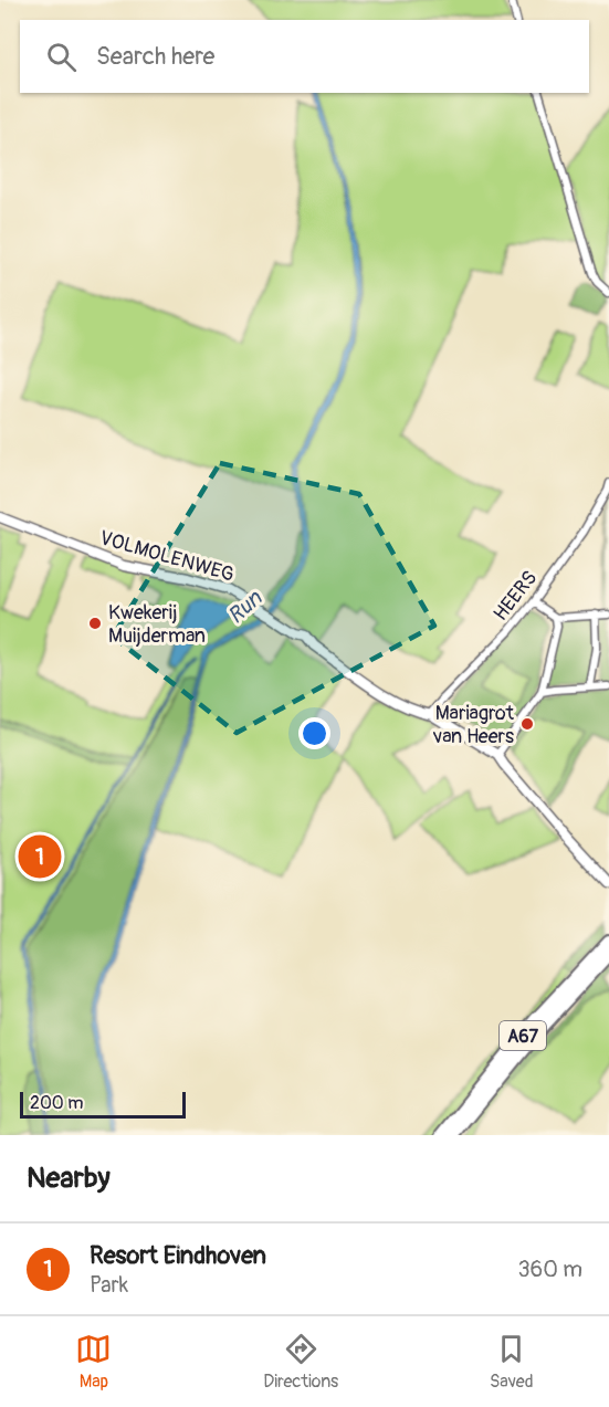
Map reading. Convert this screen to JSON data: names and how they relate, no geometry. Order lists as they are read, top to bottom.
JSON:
{
  "streets": {
    "highway": ["A67"],
    "street": ["VOLMOLENWEG", "HEERS"]
  },
  "crossings": [
    ["VOLMOLENWEG", "HEERS"]
  ],
  "water": ["Run"],
  "places": ["Kwekerij Muijderman", "Mariagrot van Heers"],
  "scale_bar": "200 m",
  "page": {
    "search": "Search here",
    "pins": "1",
    "scale": "200 m",
    "heading": "Nearby",
    "list": [
      {
        "mark": "1",
        "name": "Resort Eindhoven",
        "note": "Park",
        "value": "360 m"
      }
    ],
    "nav": ["Map", "Directions", "Saved"]
  }
}
